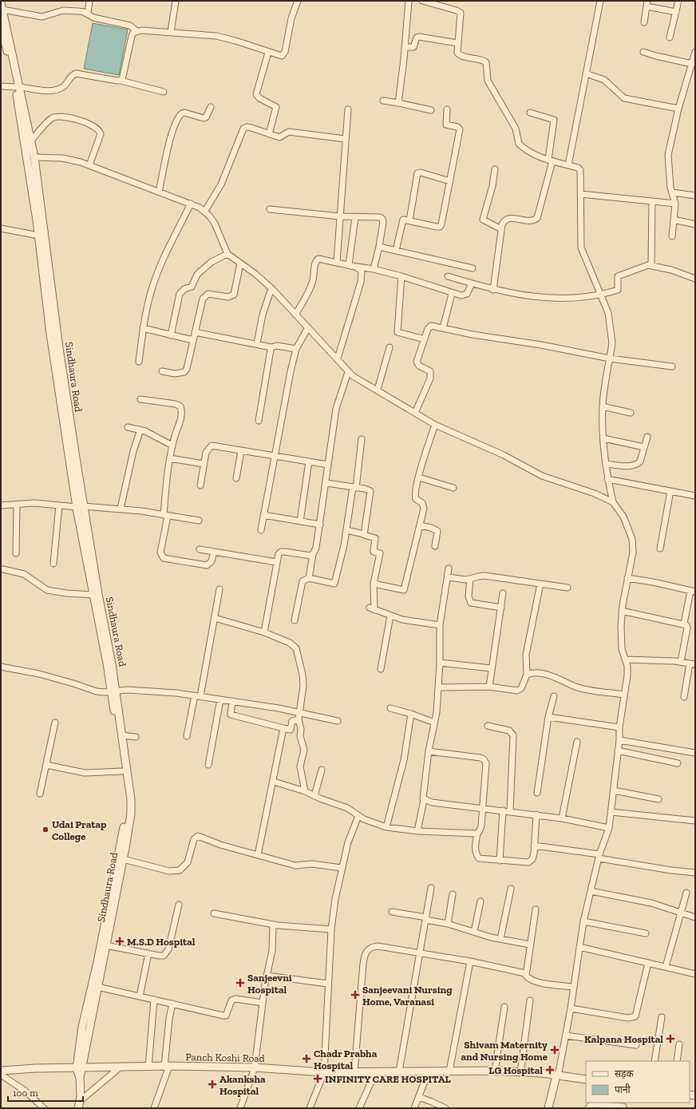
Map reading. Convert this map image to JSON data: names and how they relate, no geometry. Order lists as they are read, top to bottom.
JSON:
{
  "streets": {
    "street": ["Sindhaura Road", "Panch Koshi Road"]
  },
  "crossings": [
    ["Sindhaura Road", "Panch Koshi Road"]
  ],
  "places": {
    "other": ["Udai Pratap College"],
    "health": [
      "M.S.D Hospital",
      "Sanjeevni Hospital",
      "Sanjeevani Nursing Home, Varanasi",
      "Kalpana Hospital",
      "Shivam Maternity and Nursing Home",
      "Chadr Prabha Hospital",
      "LG Hospital",
      "INFINITY CARE HOSPITAL",
      "Akanksha Hospital"
    ]
  },
  "legend": ["सड़क", "पानी"],
  "scale_bar": "100 m"
}
